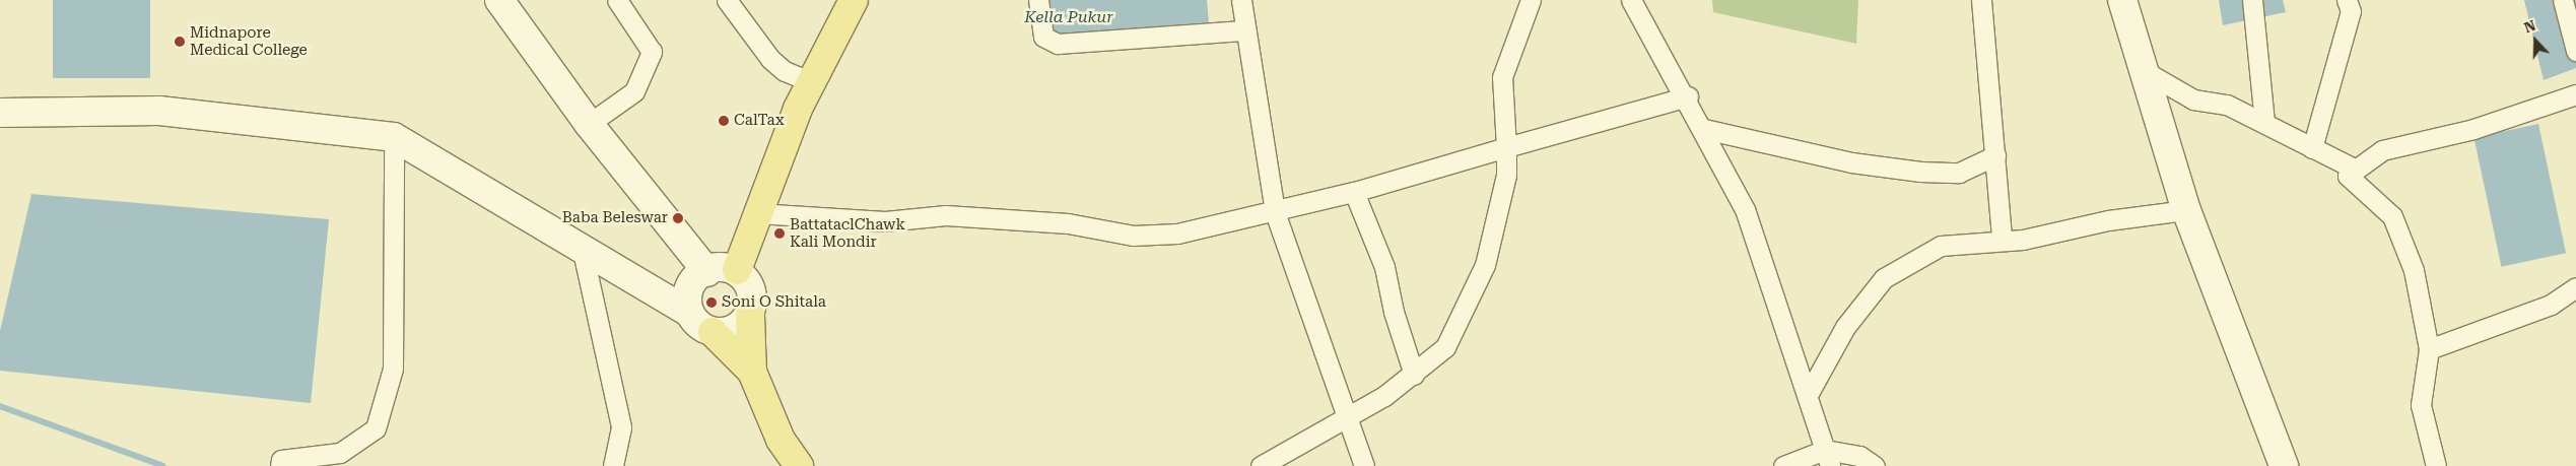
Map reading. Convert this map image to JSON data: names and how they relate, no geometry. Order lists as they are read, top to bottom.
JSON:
{
  "water": ["Kella Pukur"],
  "places": [
    "Midnapore Medical College",
    "CalTax",
    "Baba Beleswar",
    "BattataclChawk Kali Mondir",
    "Soni O Shitala"
  ],
  "north": "top"
}
